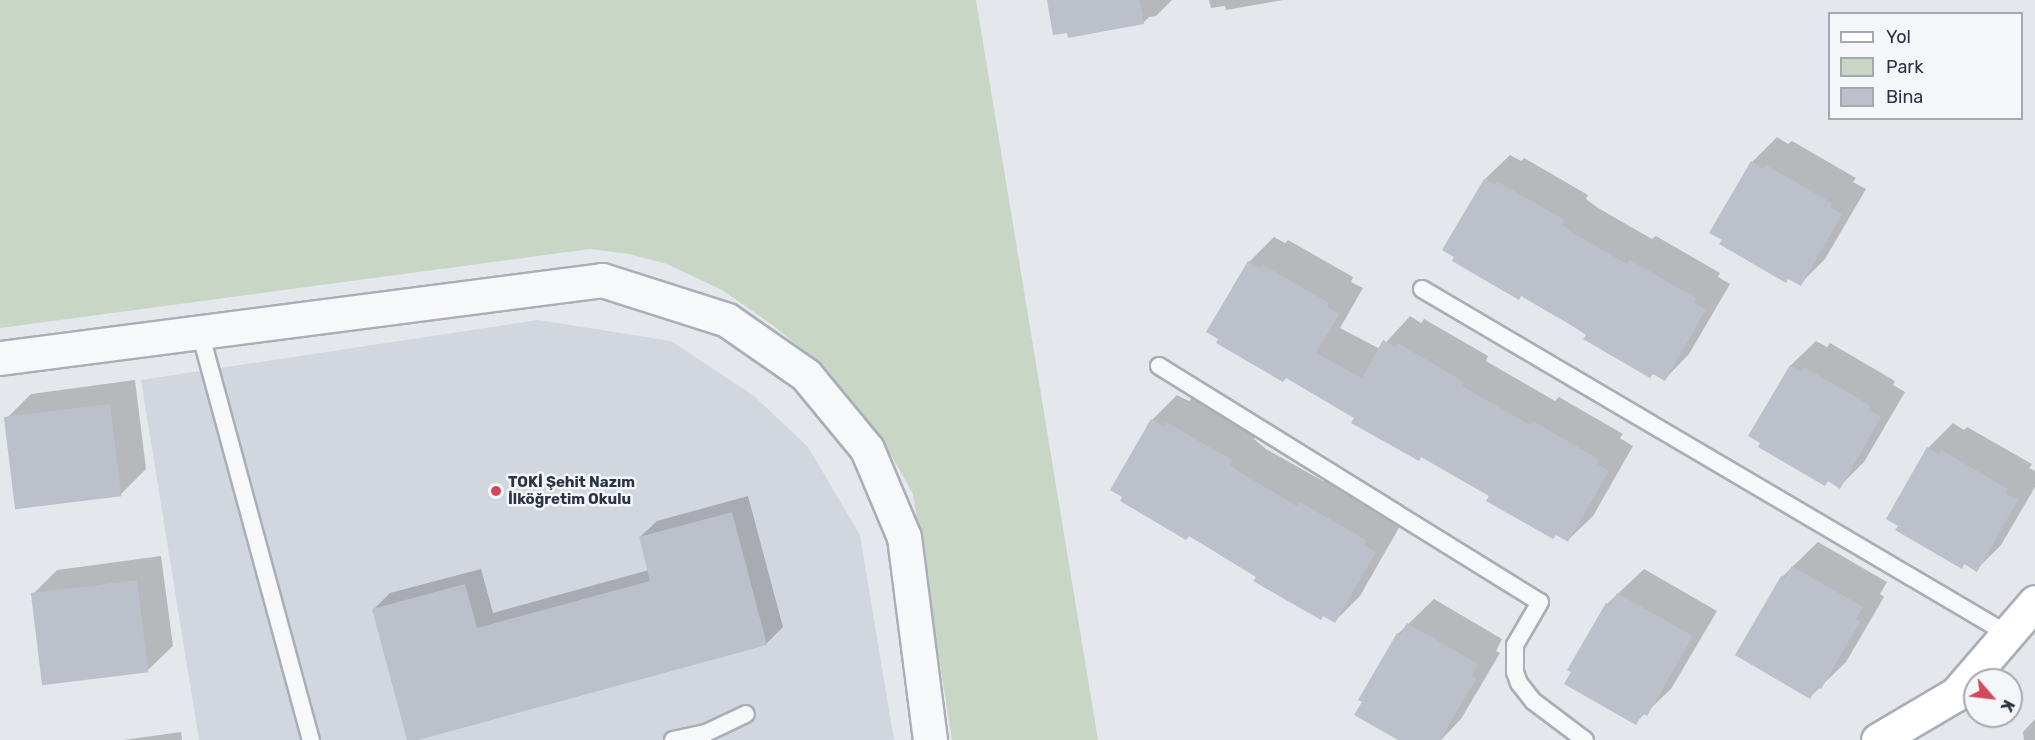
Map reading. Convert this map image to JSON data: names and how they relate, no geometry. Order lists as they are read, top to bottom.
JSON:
{
  "places": ["TOKİ Şehit Nazım İlköğretim Okulu"],
  "legend": ["Yol", "Park", "Bina"],
  "north": "bottom right"
}
